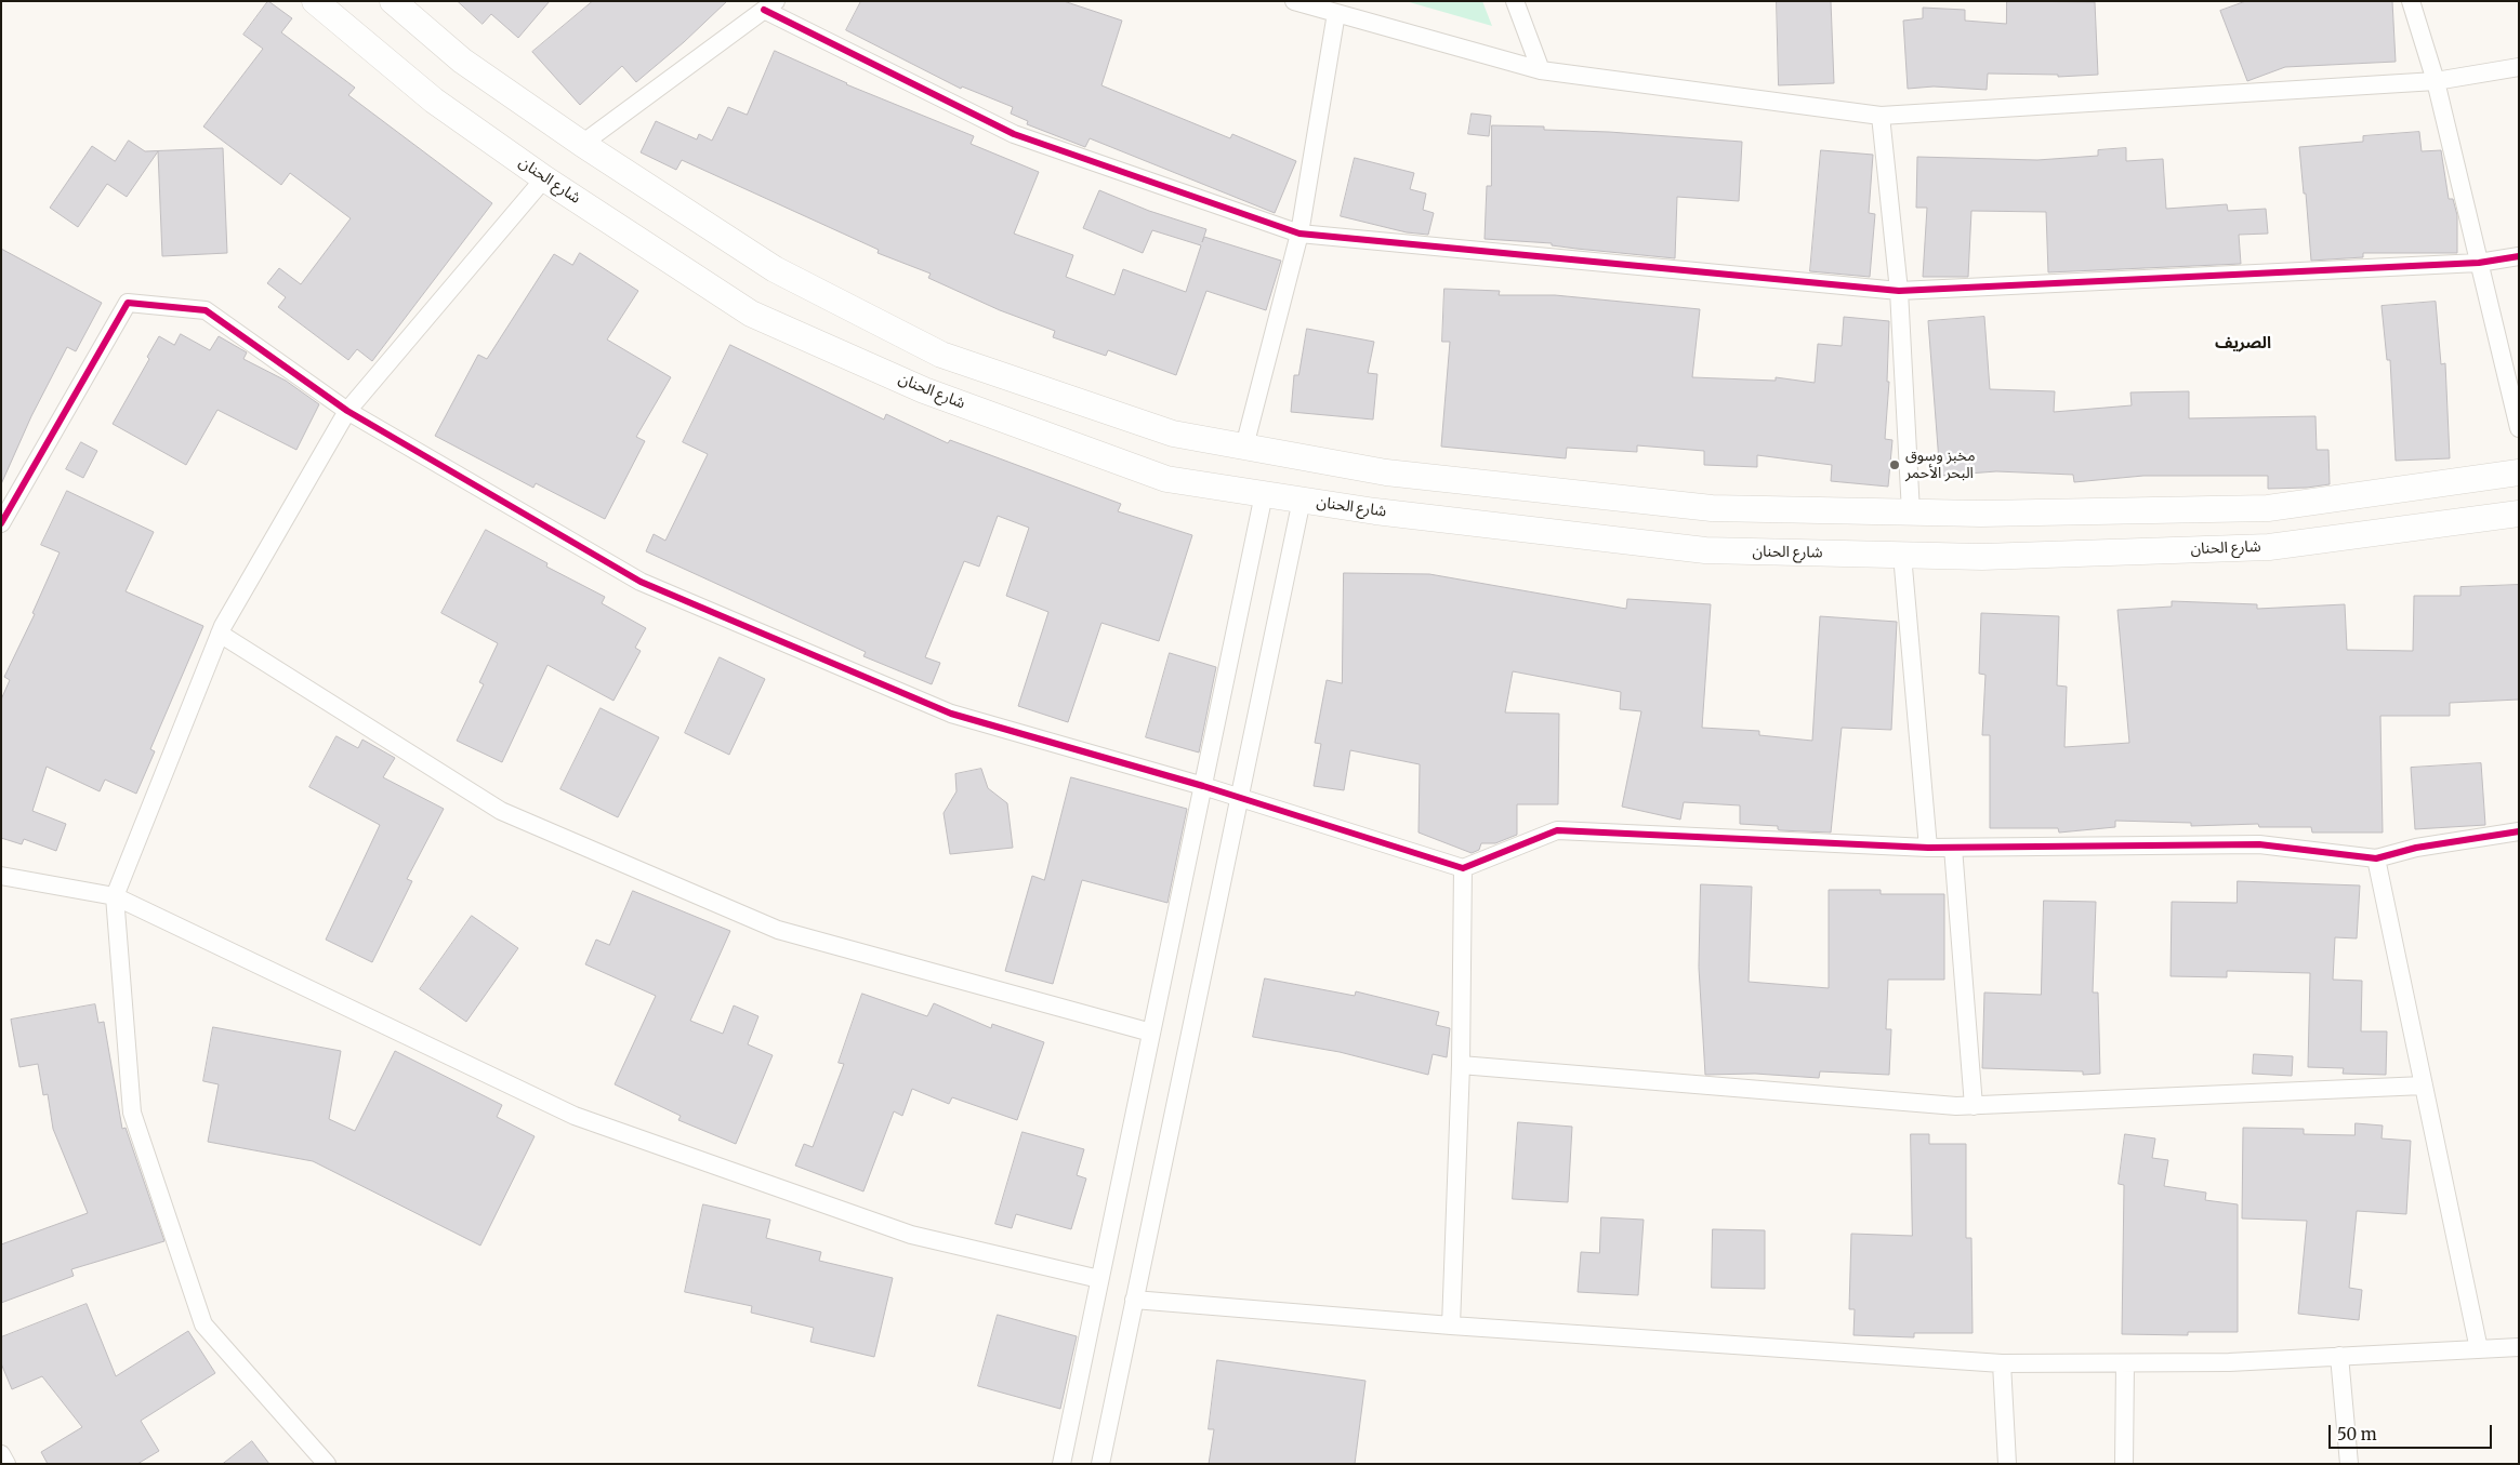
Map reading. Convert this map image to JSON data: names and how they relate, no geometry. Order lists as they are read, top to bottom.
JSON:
{
  "streets": {
    "main road": ["شارع الحنان"]
  },
  "districts": ["الصريف"],
  "places": ["مخبز وسوق البحر الأحمر"],
  "scale_bar": "50 m"
}
